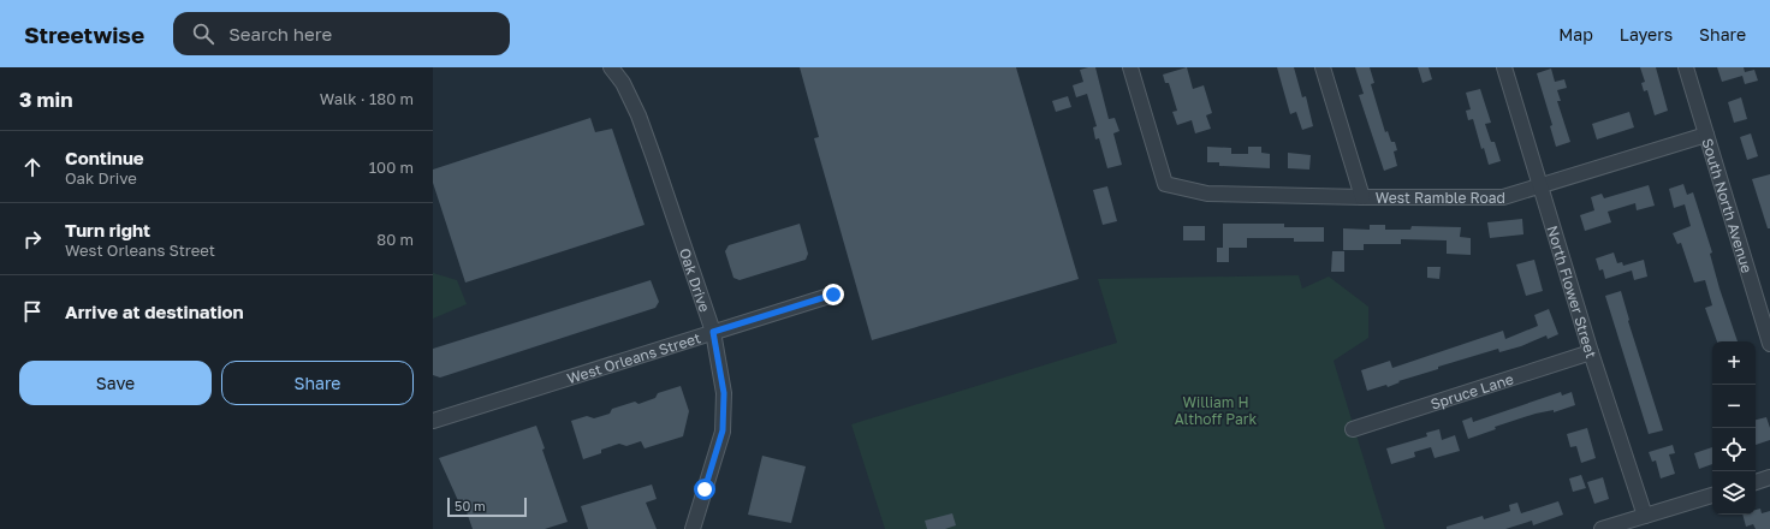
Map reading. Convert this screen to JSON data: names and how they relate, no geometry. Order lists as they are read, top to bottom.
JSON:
{
  "streets": {
    "street": [
      "West Ramble Road",
      "South North Avenue",
      "Oak Drive",
      "North Flower Street",
      "West Orleans Street",
      "Spruce Lane"
    ]
  },
  "crossings": [
    ["West Ramble Road", "South North Avenue"],
    ["West Ramble Road", "North Flower Street"],
    ["Oak Drive", "West Orleans Street"],
    ["North Flower Street", "Spruce Lane"]
  ],
  "parks": ["William H Althoff Park"],
  "scale_bar": "50 m",
  "page": {
    "header": "Streetwise",
    "search": "Search here",
    "nav": ["Map", "Layers", "Share"],
    "heading": ["3 min", "Walk · 180 m"],
    "list": [
      ["Continue", "Oak Drive", "100 m"],
      ["Turn right", "West Orleans Street", "80 m"],
      "Arrive at destination"
    ],
    "map_buttons": ["+", "−"],
    "buttons": ["Save", "Share"],
    "scale": "50 m"
  }
}
